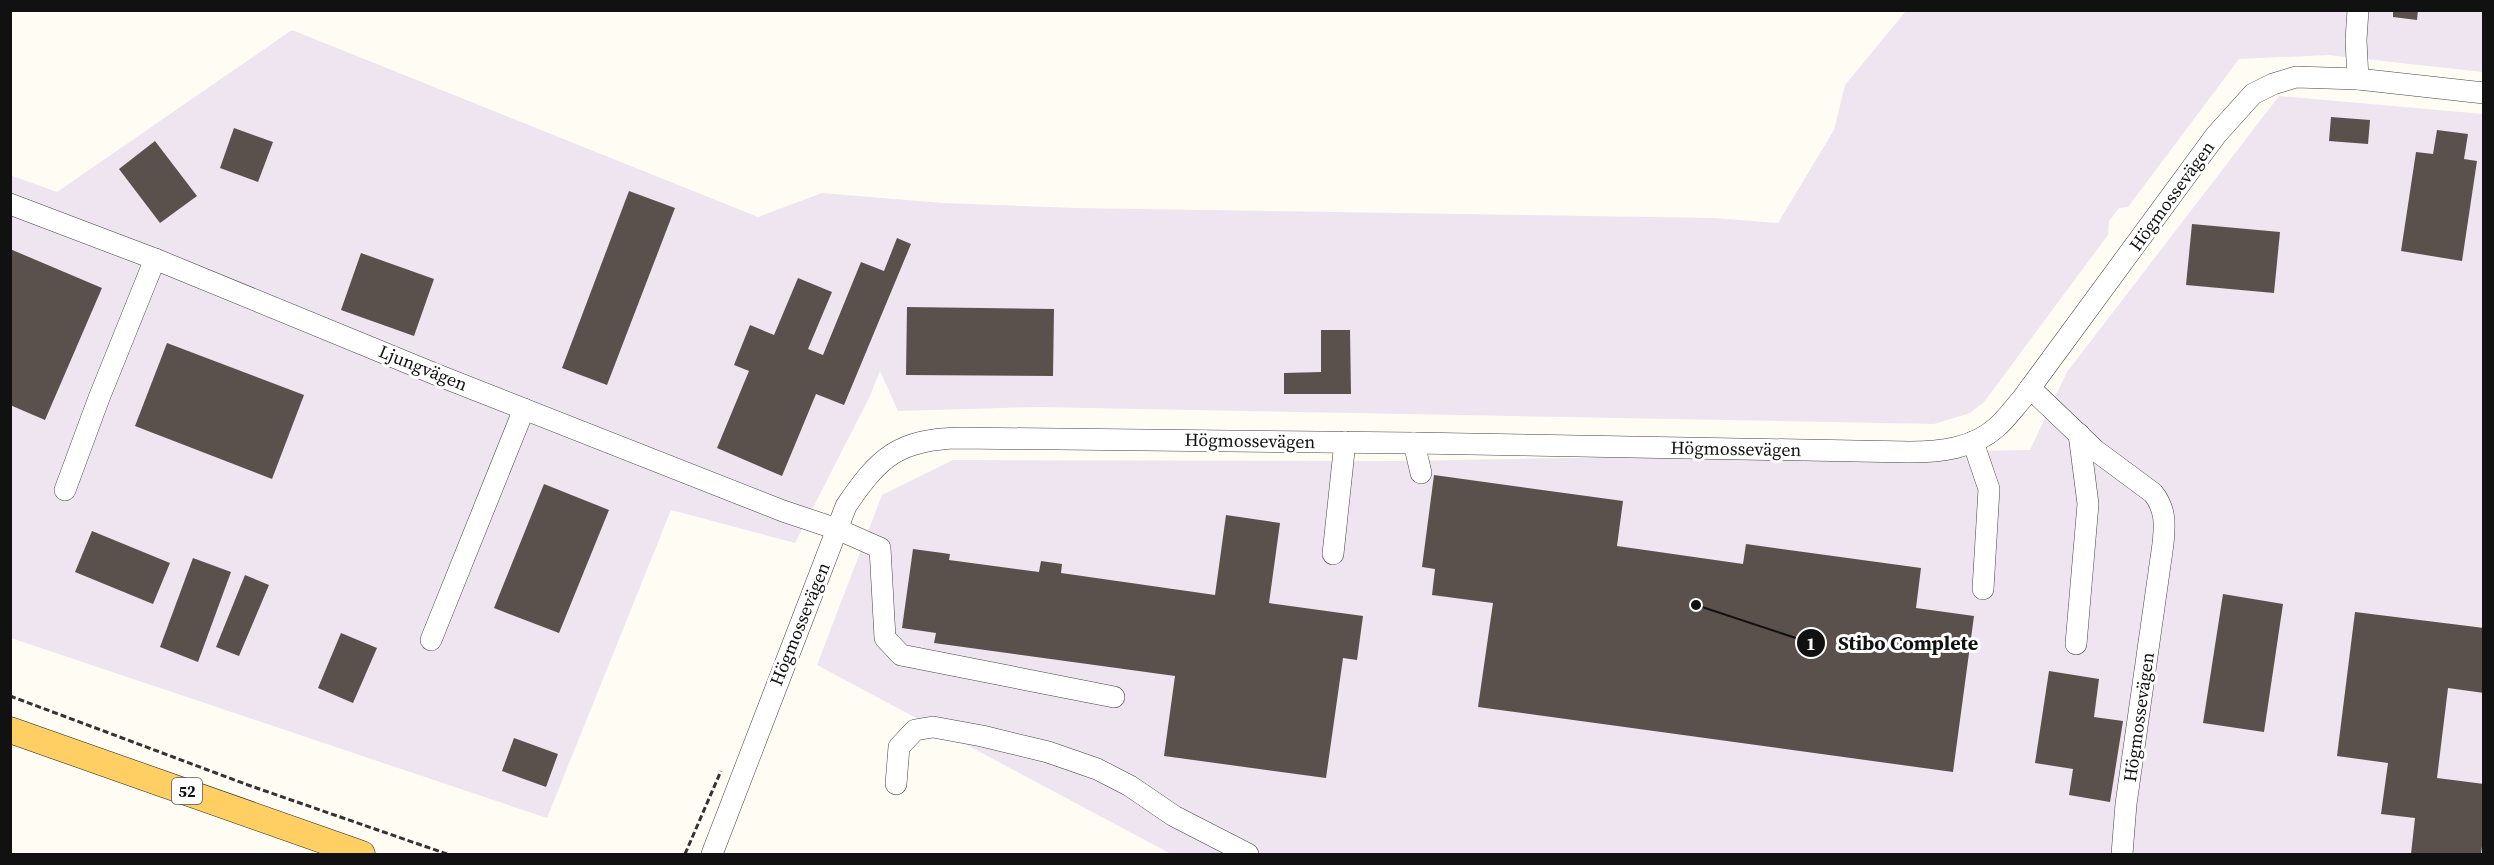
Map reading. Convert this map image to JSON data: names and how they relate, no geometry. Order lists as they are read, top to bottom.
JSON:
{
  "streets": {
    "main road": ["52"],
    "street": ["Högmossevägen", "Ljungvägen"]
  },
  "crossings": [
    ["Högmossevägen", "Ljungvägen"]
  ],
  "places": ["Stibo Complete"]
}
